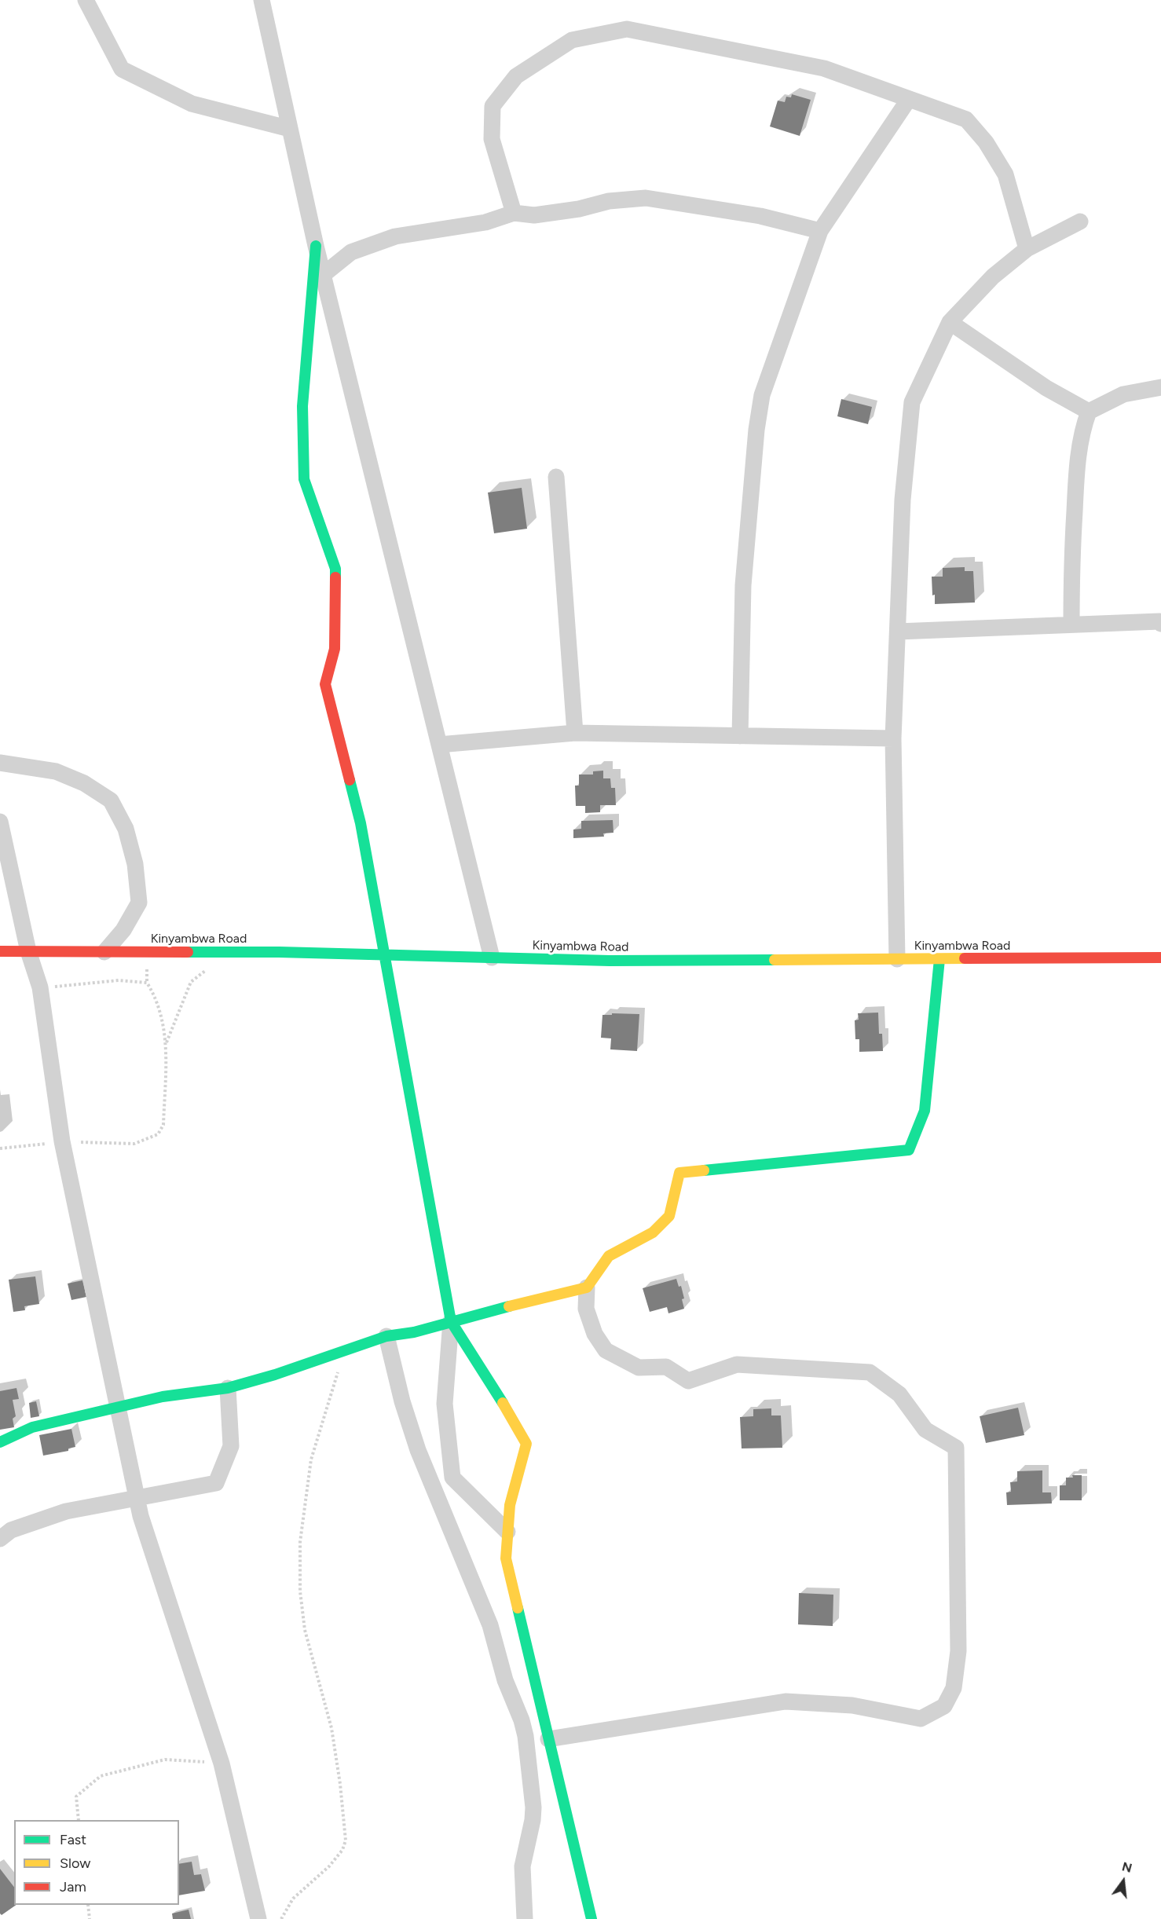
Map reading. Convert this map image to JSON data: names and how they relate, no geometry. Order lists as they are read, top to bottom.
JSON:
{
  "streets": {
    "street": ["Kinyambwa Road"]
  },
  "legend": ["Fast", "Slow", "Jam"],
  "north": "top"
}
